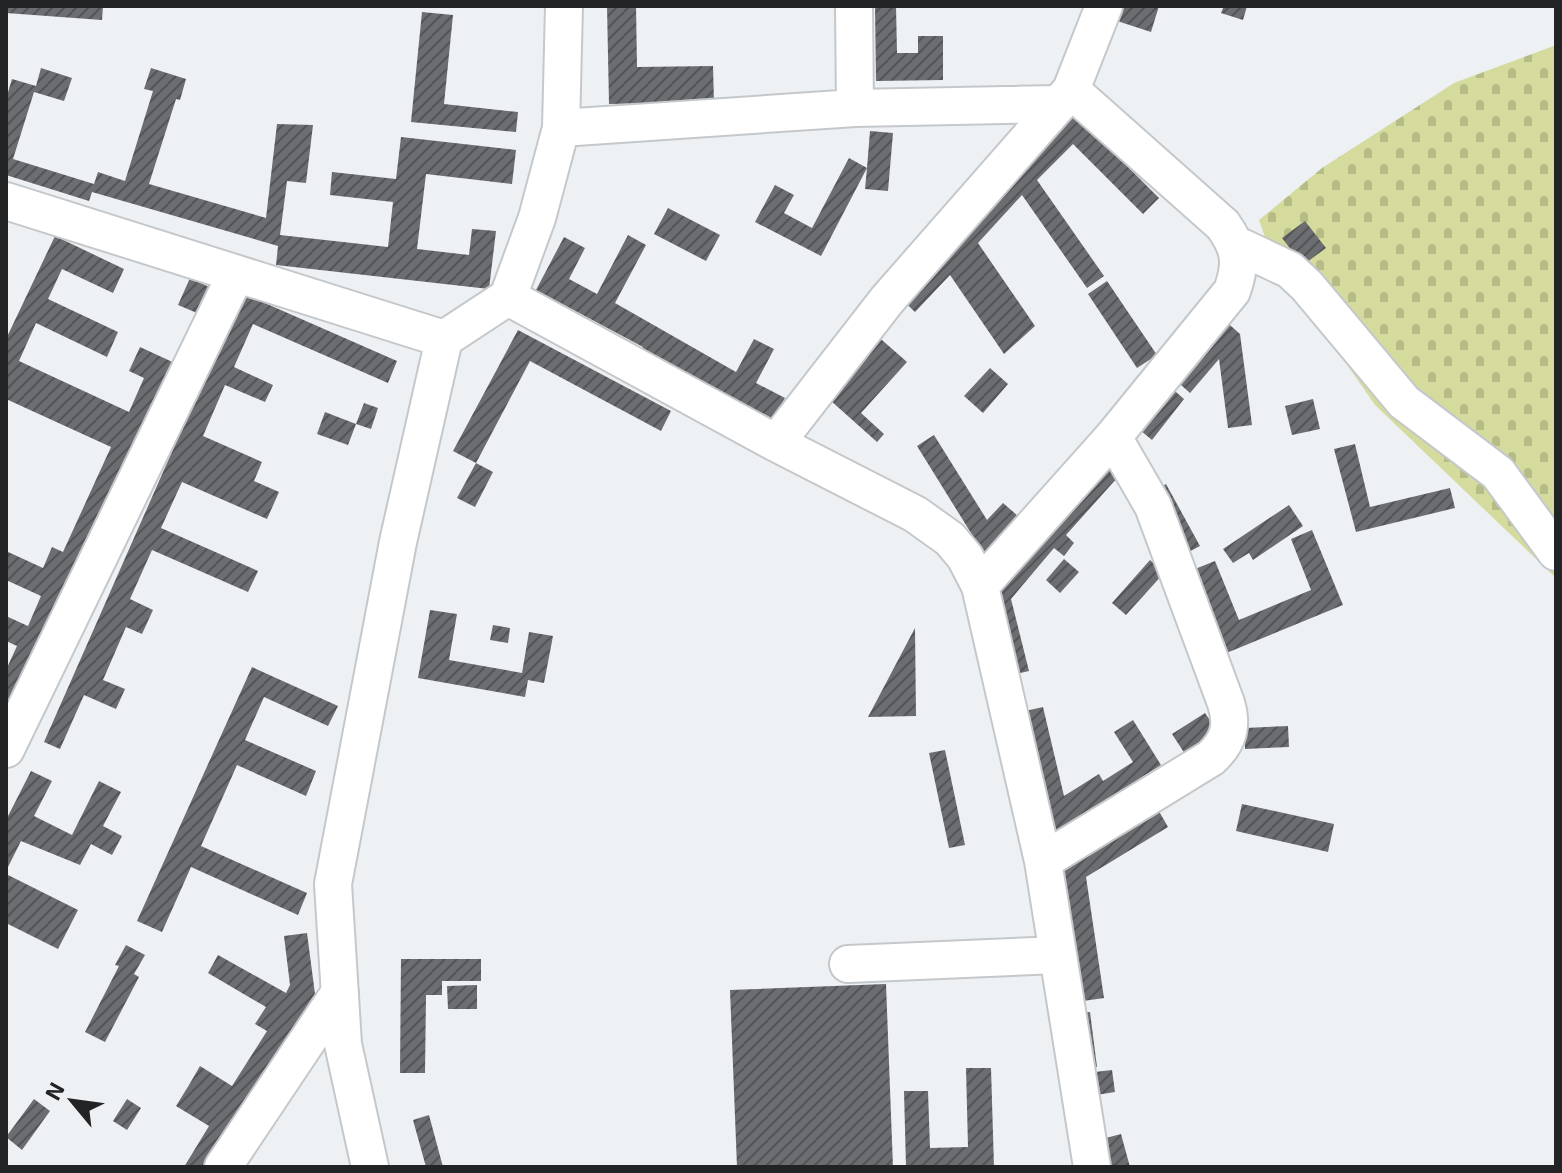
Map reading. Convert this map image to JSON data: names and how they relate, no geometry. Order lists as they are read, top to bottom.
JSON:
{
  "north": "top left"
}
